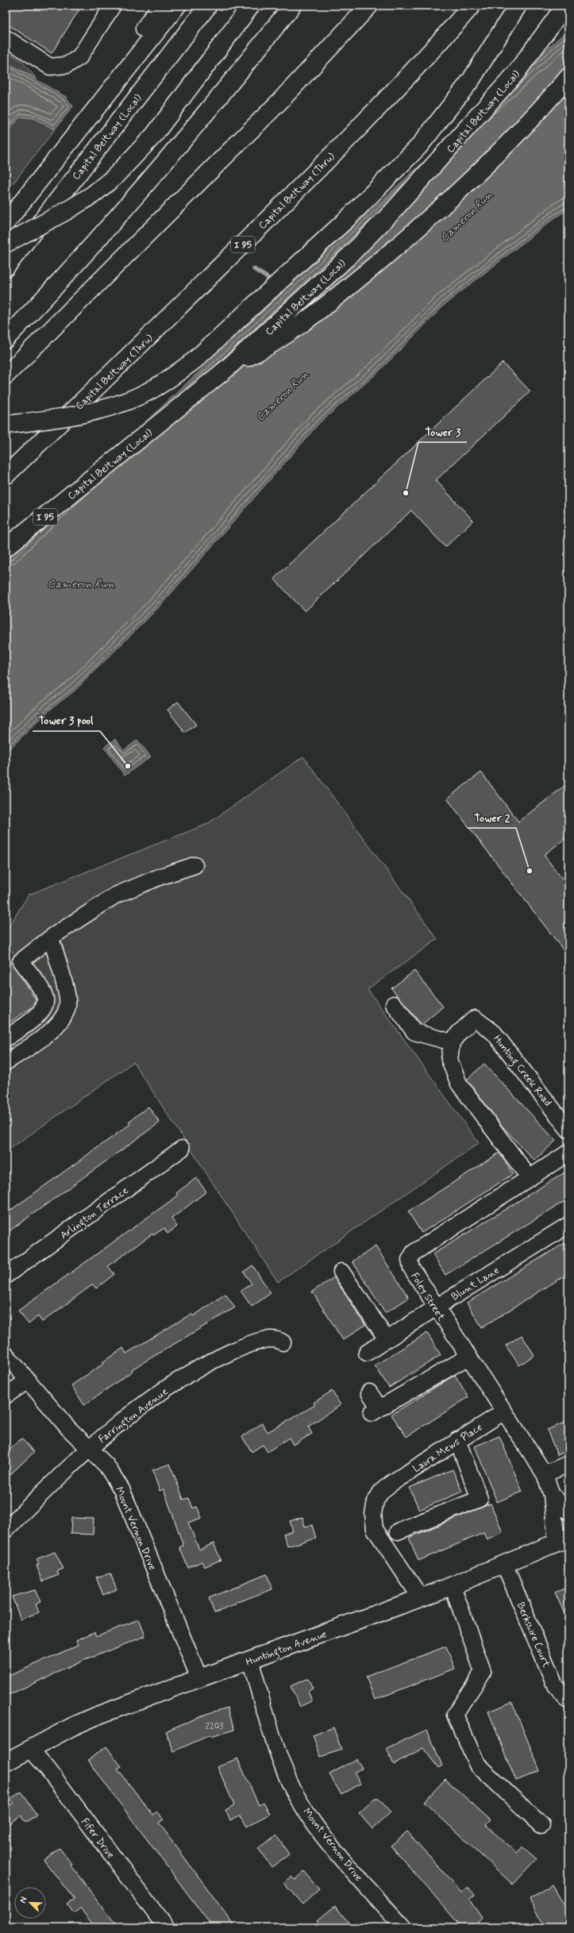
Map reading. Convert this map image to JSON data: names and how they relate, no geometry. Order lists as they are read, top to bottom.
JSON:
{
  "streets": {
    "main road": [
      "Capital Beltway (Local)",
      "Capital Beltway (Thru)",
      "I 95",
      "Huntington Avenue"
    ],
    "street": [
      "Hunting Creek Road",
      "Arlington Terrace",
      "Blunt Lane",
      "Foley Street",
      "Farrington Avenue",
      "Laura Mews Place",
      "Mount Vernon Drive",
      "Berkshire Court",
      "Fifer Drive"
    ]
  },
  "crossings": [
    ["Blunt Lane", "Foley Street"],
    ["Foley Street", "Laura Mews Place"],
    ["Foley Street", "Huntington Avenue"],
    ["Farrington Avenue", "Mount Vernon Drive"],
    ["Laura Mews Place", "Huntington Avenue"],
    ["Mount Vernon Drive", "Huntington Avenue"],
    ["Berkshire Court", "Huntington Avenue"],
    ["Huntington Avenue", "Fifer Drive"]
  ],
  "water": ["Cameron Run"],
  "places": ["Tower 3", "Tower 3 pool", "Tower 2"],
  "house_numbers": ["2203"],
  "north": "top left"
}
